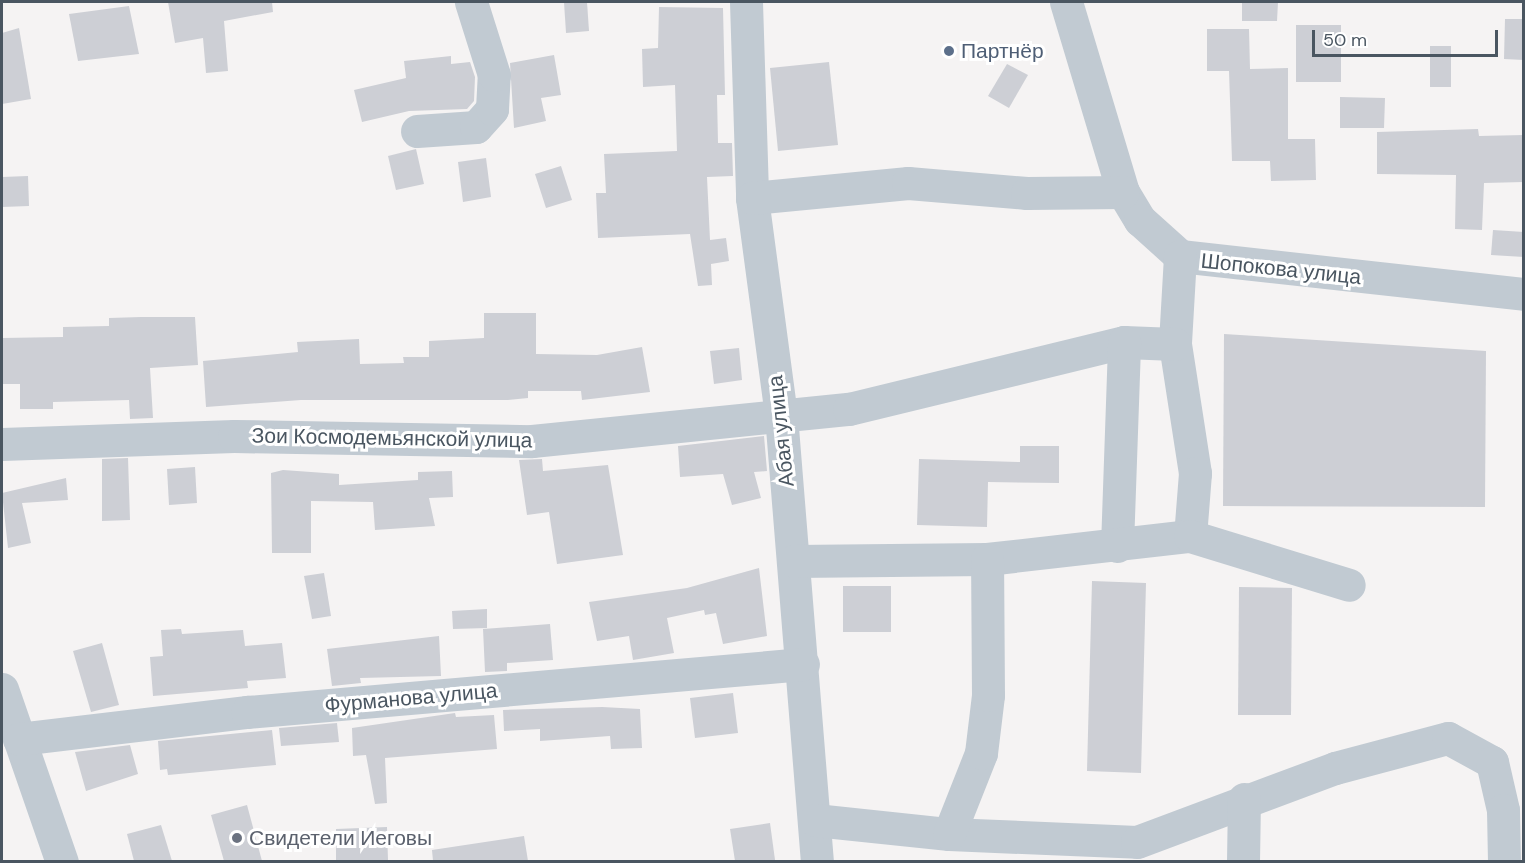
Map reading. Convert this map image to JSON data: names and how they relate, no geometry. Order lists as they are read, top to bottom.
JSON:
{
  "streets": {
    "street": [
      "Шопокова улица",
      "Абая улица",
      "Зои Космодемьянской улица",
      "Фурманова улица"
    ]
  },
  "crossings": [
    ["Абая улица", "Зои Космодемьянской улица"],
    ["Абая улица", "Фурманова улица"]
  ],
  "places": ["Партнёр", "Свидетели Иеговы"],
  "scale_bar": "50 m"
}
